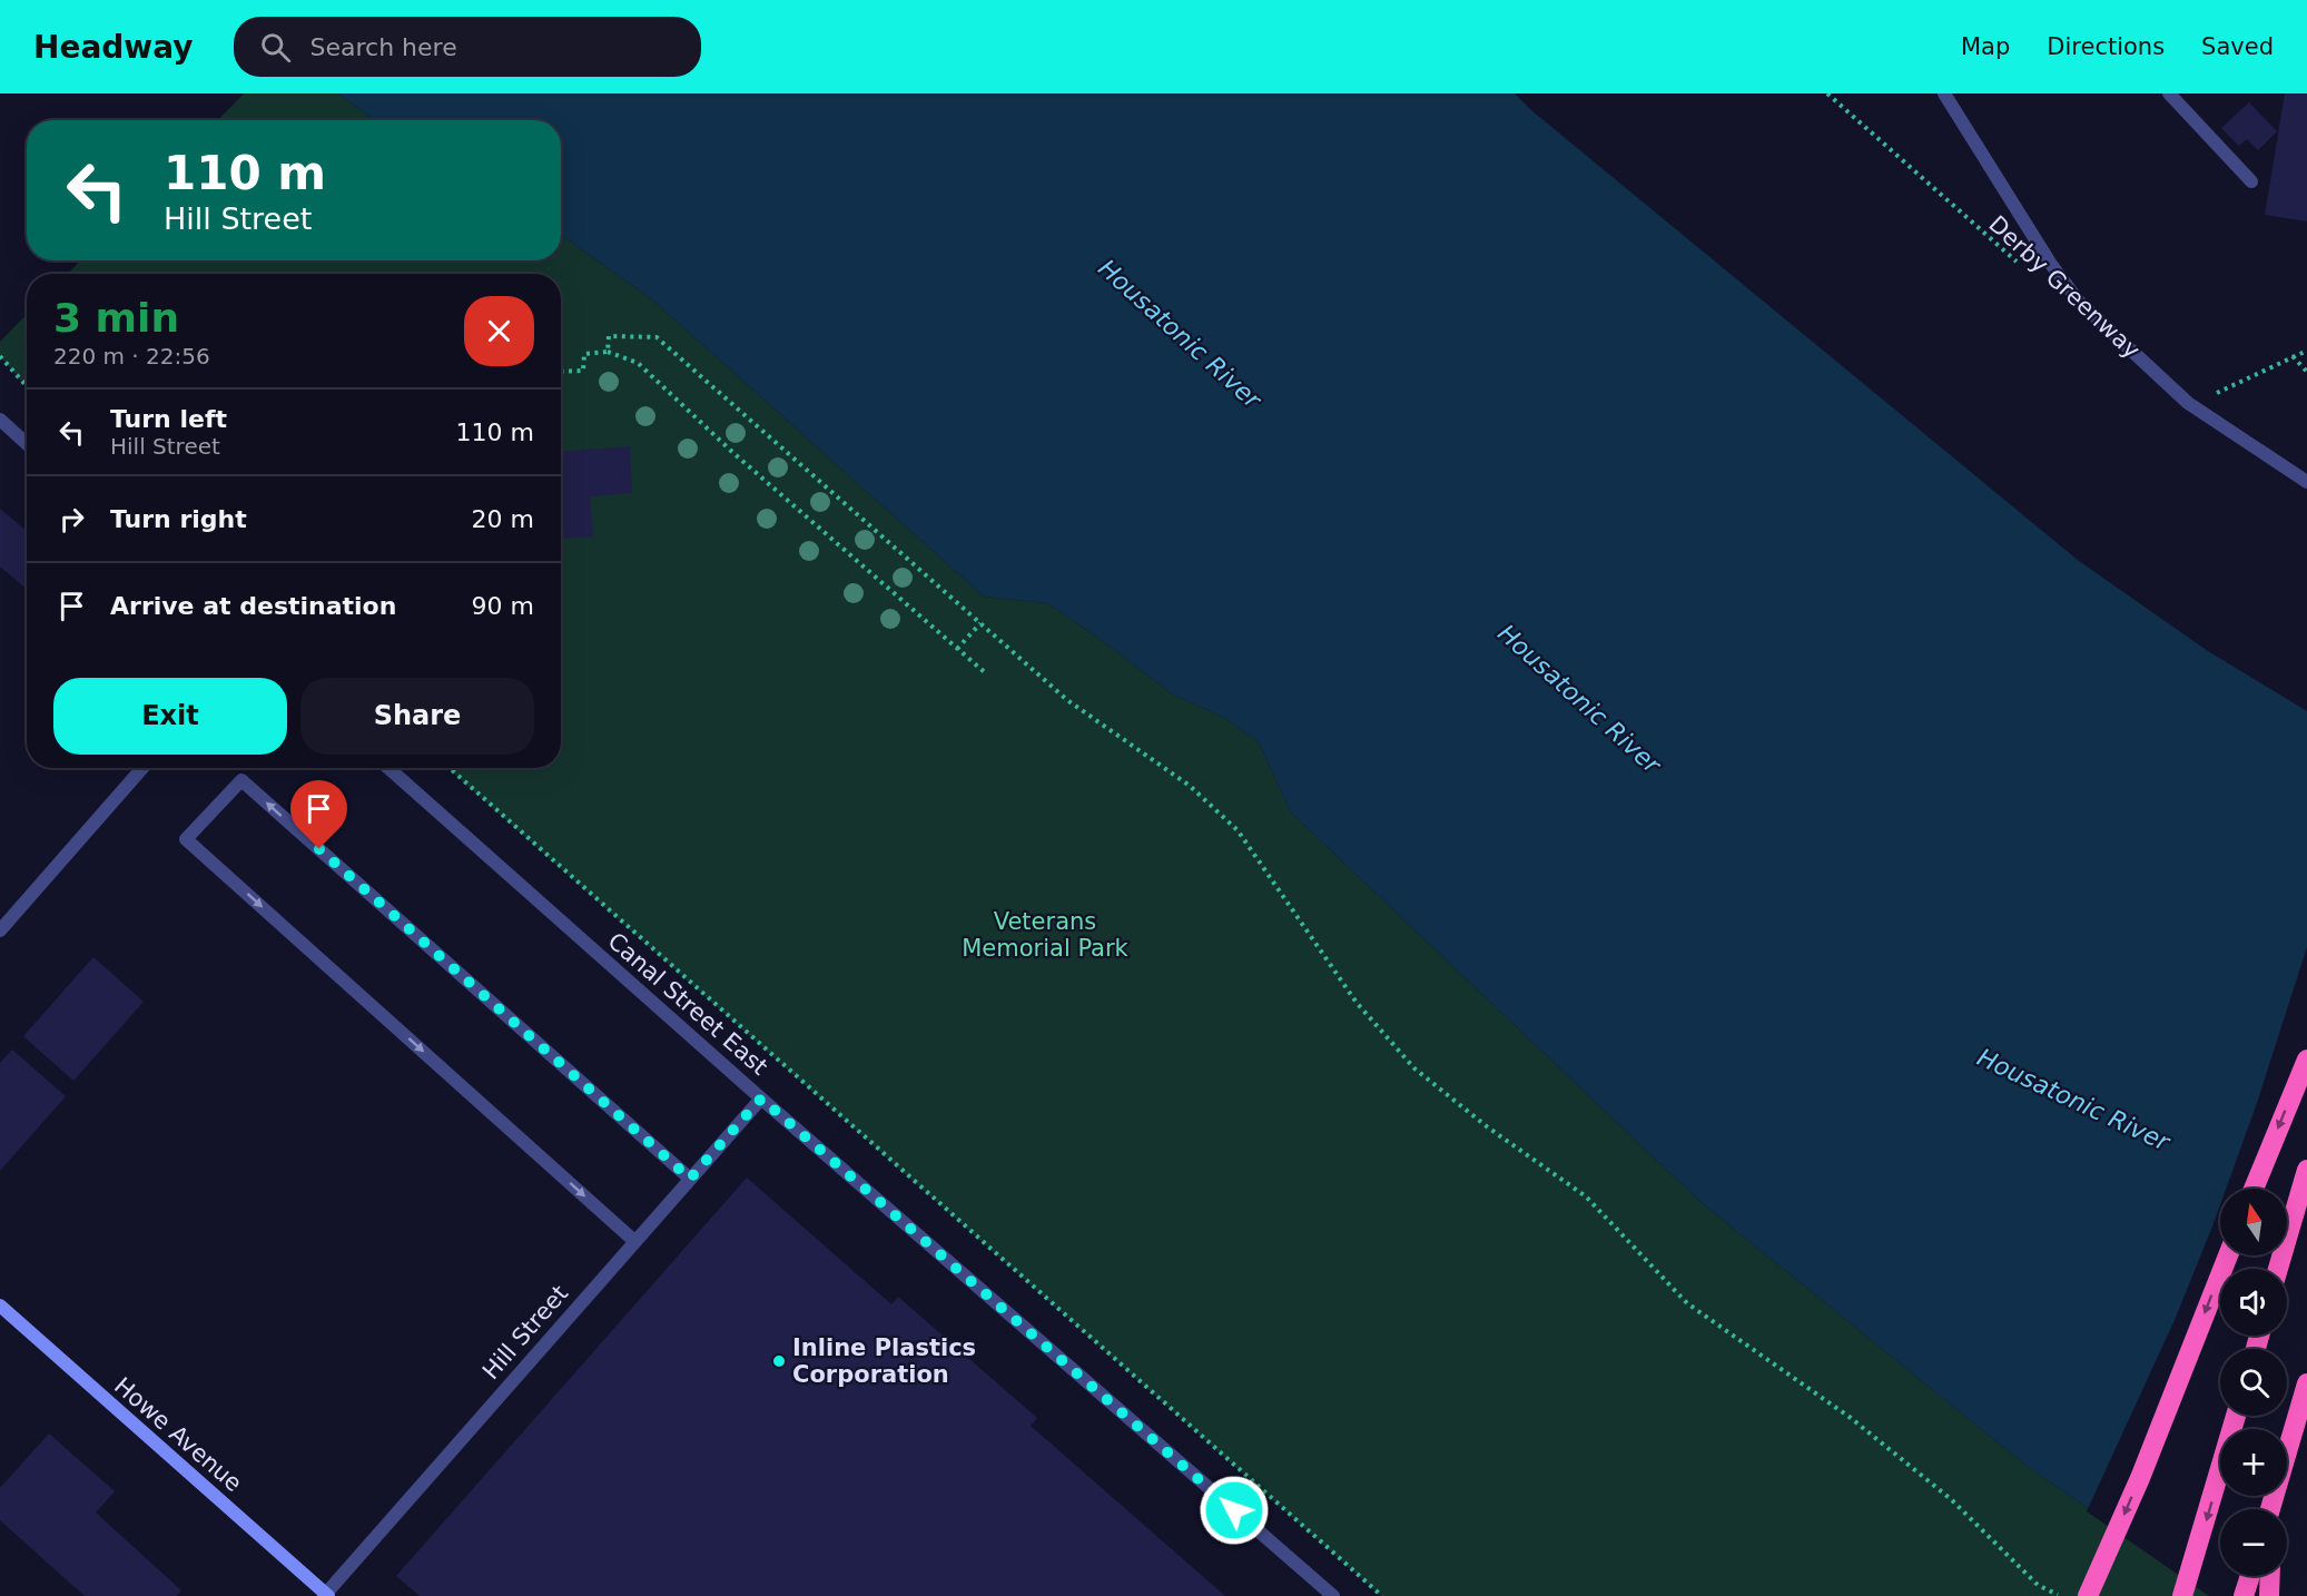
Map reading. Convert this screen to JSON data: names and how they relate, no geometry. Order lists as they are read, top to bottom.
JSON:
{
  "streets": {
    "main road": ["Howe Avenue"],
    "street": ["Canal Street East", "Hill Street"],
    "path": ["Derby Greenway"]
  },
  "crossings": [
    ["Canal Street East", "Hill Street"],
    ["Hill Street", "Howe Avenue"]
  ],
  "water": ["Housatonic River"],
  "parks": ["Veterans Memorial Park"],
  "places": ["Inline Plastics Corporation"],
  "north": "top",
  "page": {
    "header": "Headway",
    "search": "Search here",
    "nav": ["Map", "Directions", "Saved"],
    "turn": ["110 m", "Hill Street"],
    "heading": ["3 min", "220 m · 22:56"],
    "list": [
      {
        "name": "Turn left",
        "note": "Hill Street",
        "value": "110 m"
      },
      {
        "name": "Turn right",
        "value": "20 m"
      },
      {
        "name": "Arrive at destination",
        "value": "90 m"
      }
    ],
    "buttons": ["Exit", "Share"],
    "map_buttons": ["+", "−"]
  }
}
